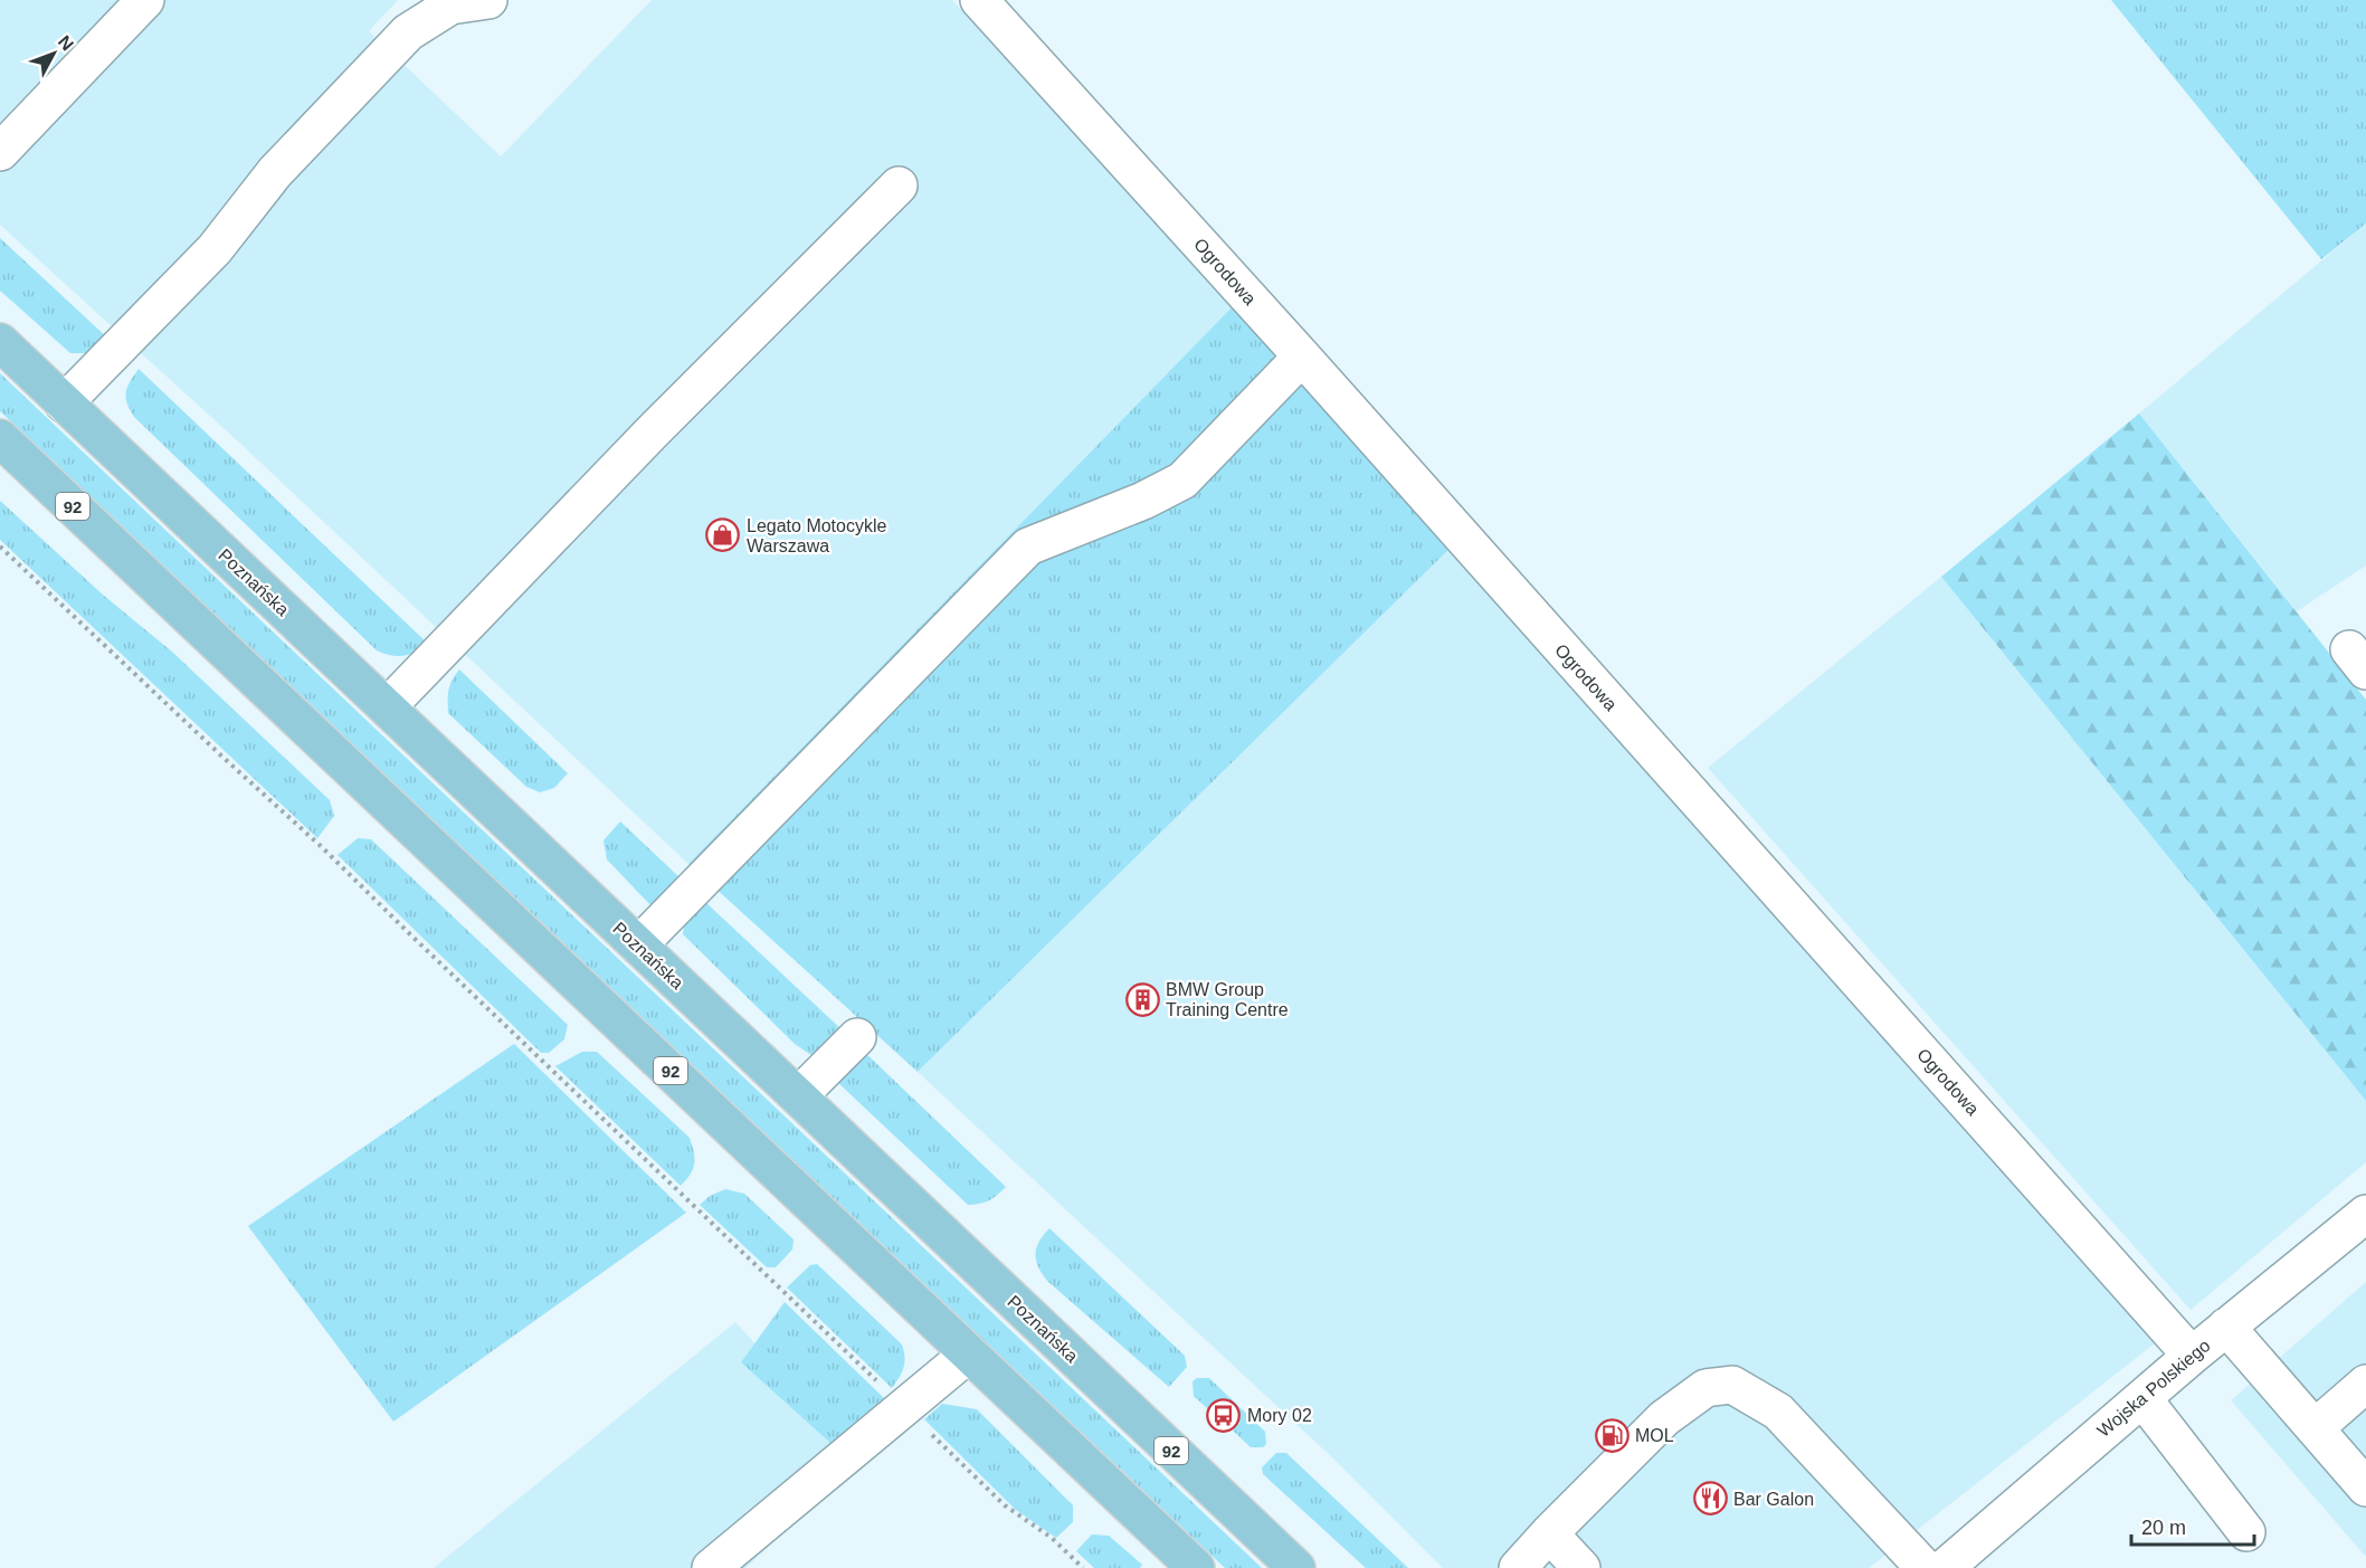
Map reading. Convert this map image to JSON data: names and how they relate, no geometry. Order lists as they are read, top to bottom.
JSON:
{
  "streets": {
    "main road": ["92", "Poznańska"],
    "street": ["Ogrodowa", "Wojska Polskiego"]
  },
  "crossings": [
    ["Ogrodowa", "Wojska Polskiego"]
  ],
  "places": {
    "shop": ["Legato Motocykle Warszawa"],
    "building": ["BMW Group Training Centre"],
    "bus stop": ["Mory 02"],
    "fuel station": ["MOL"],
    "restaurant": ["Bar Galon"]
  },
  "scale_bar": "20 m",
  "north": "top right"
}
